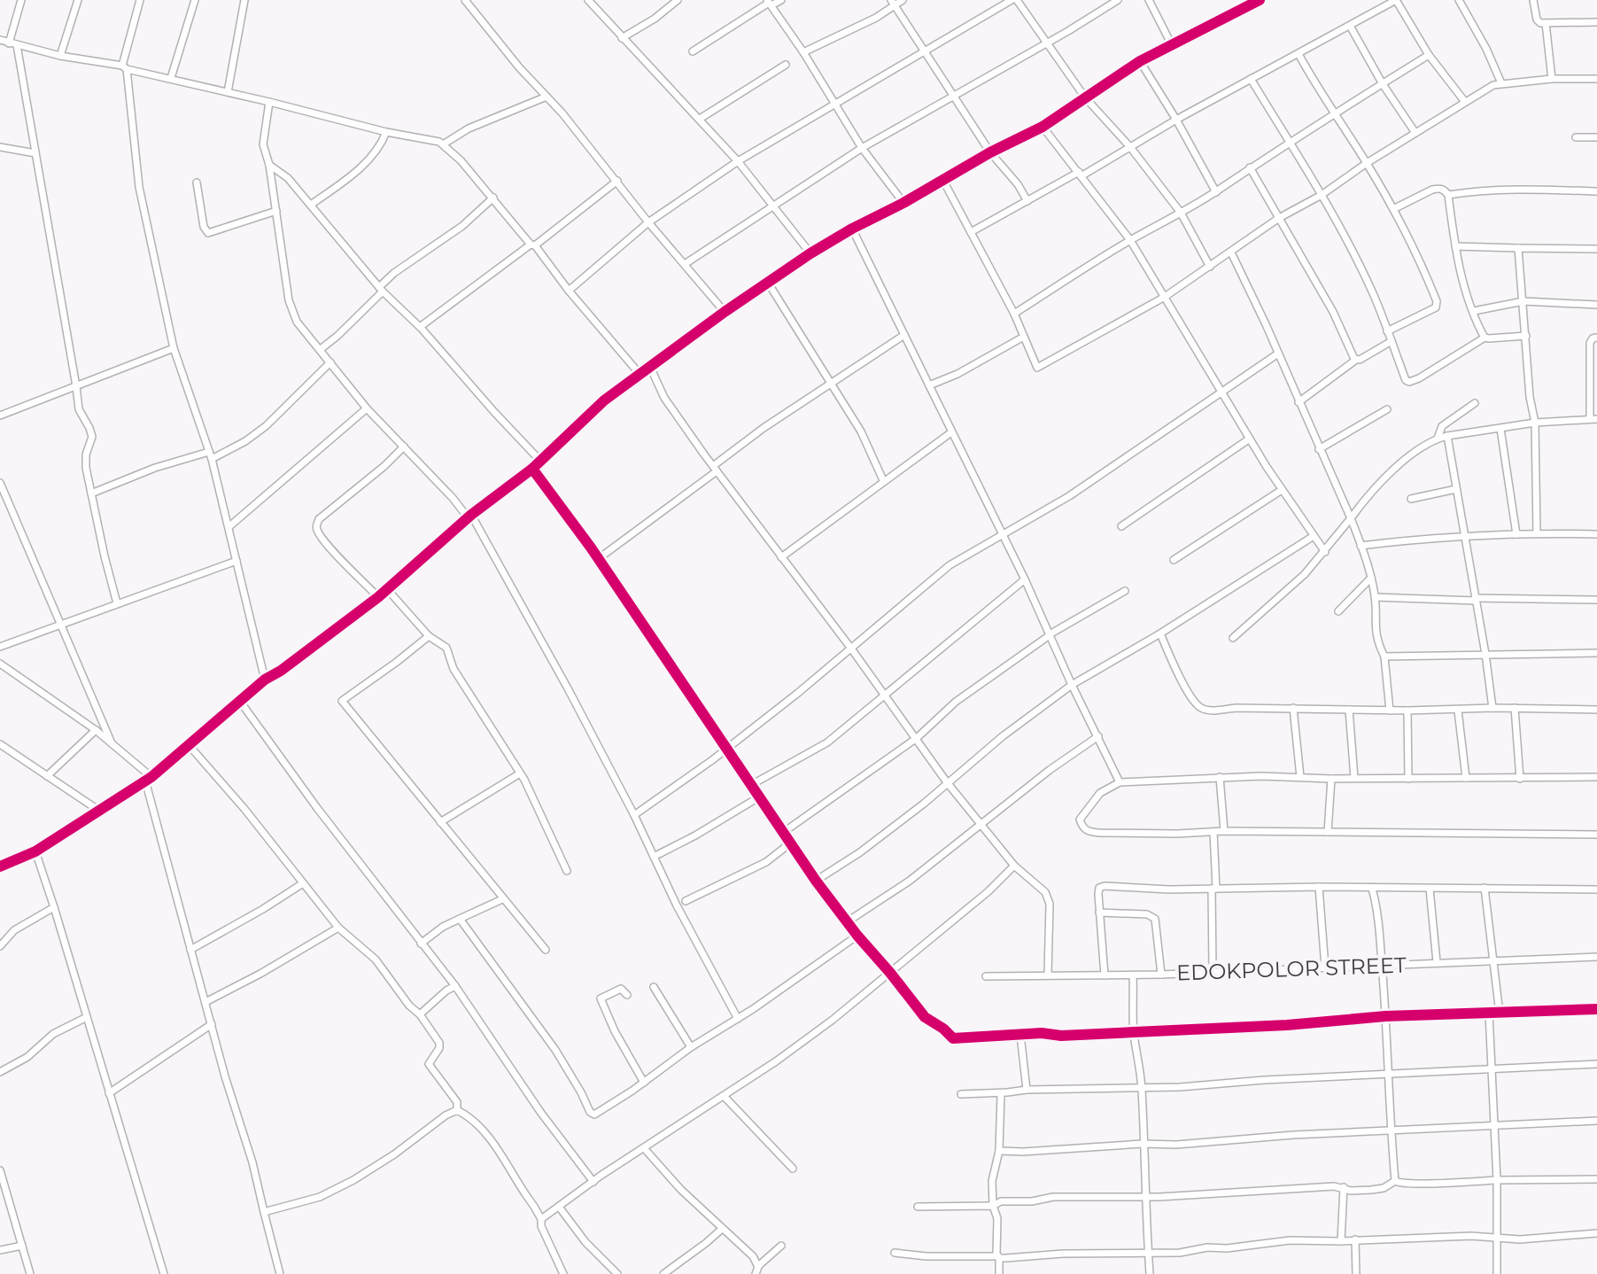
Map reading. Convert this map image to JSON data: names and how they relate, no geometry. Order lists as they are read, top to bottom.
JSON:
{
  "streets": {
    "street": ["EDOKPOLOR STREET"]
  }
}
